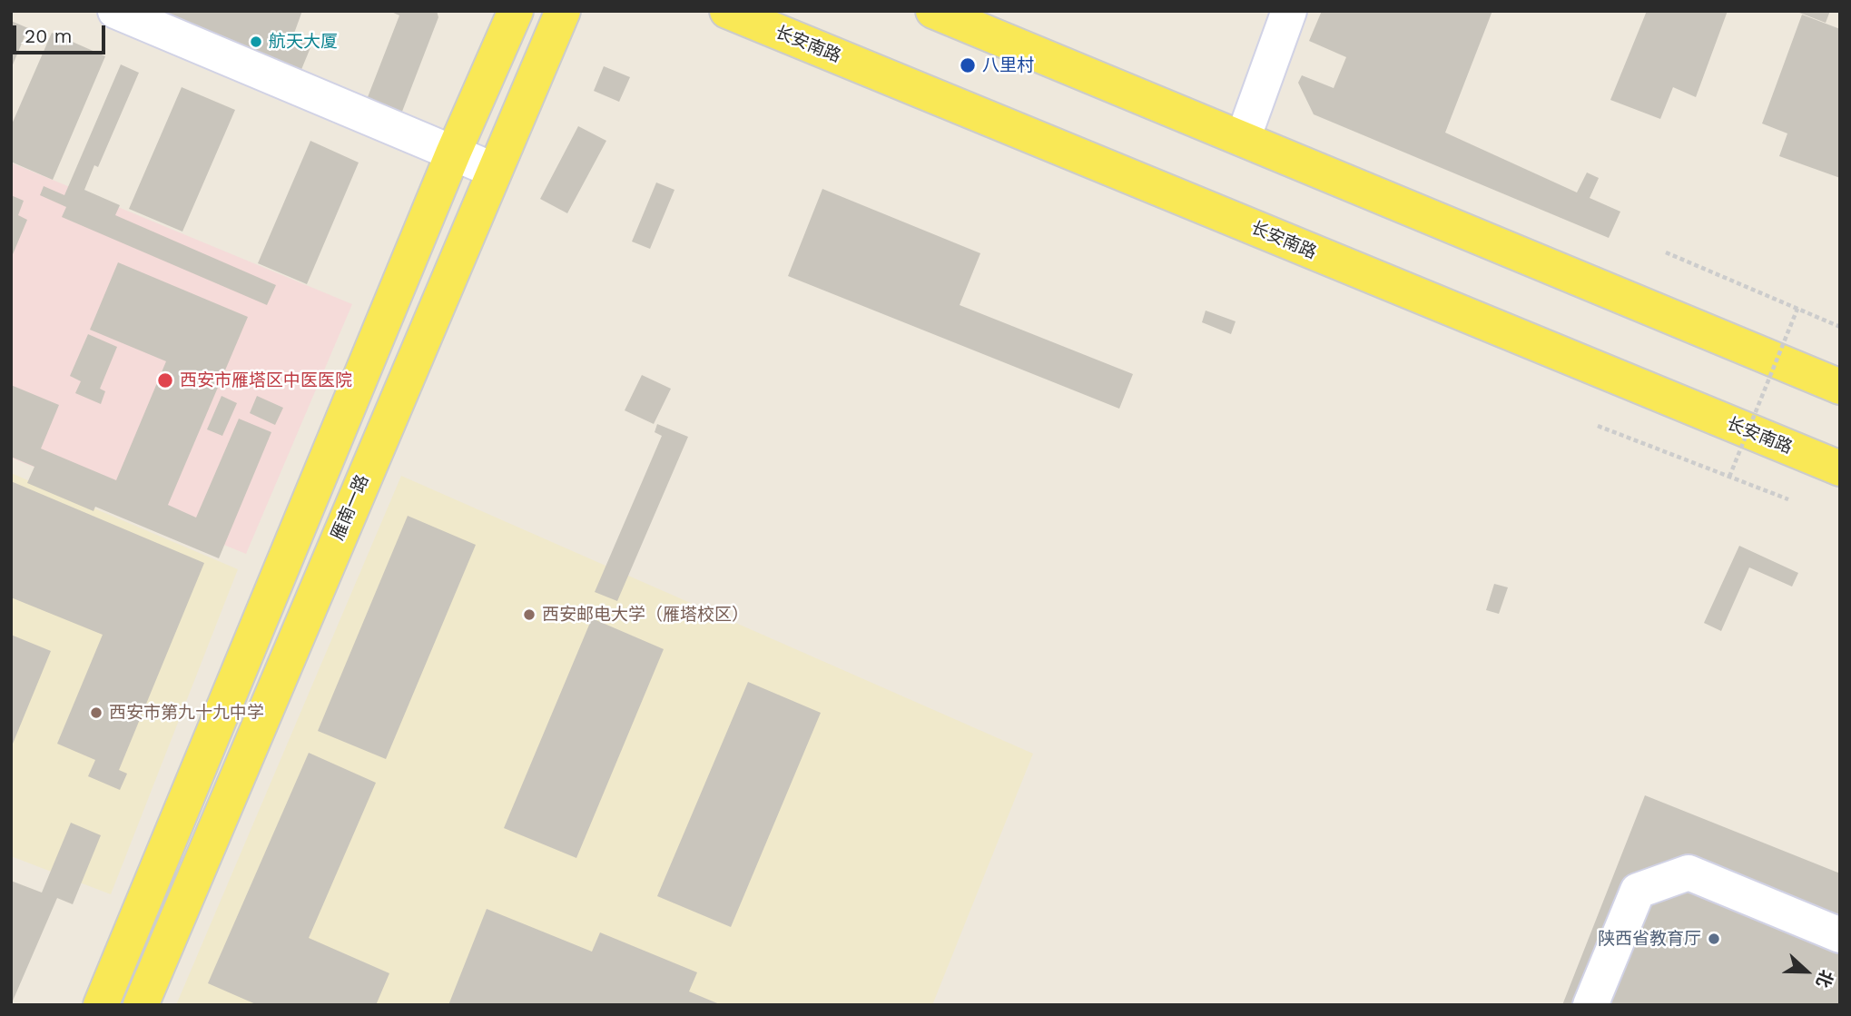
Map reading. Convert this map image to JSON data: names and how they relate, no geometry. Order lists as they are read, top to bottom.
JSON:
{
  "streets": {
    "main road": ["长安南路", "雁南一路"]
  },
  "places": [
    "航天大厦",
    "八里村",
    "西安市雁塔区中医医院",
    "西安邮电大学（雁塔校区）",
    "西安市第九十九中学",
    "陕西省教育厅"
  ],
  "scale_bar": "20 m",
  "north": "right"
}
